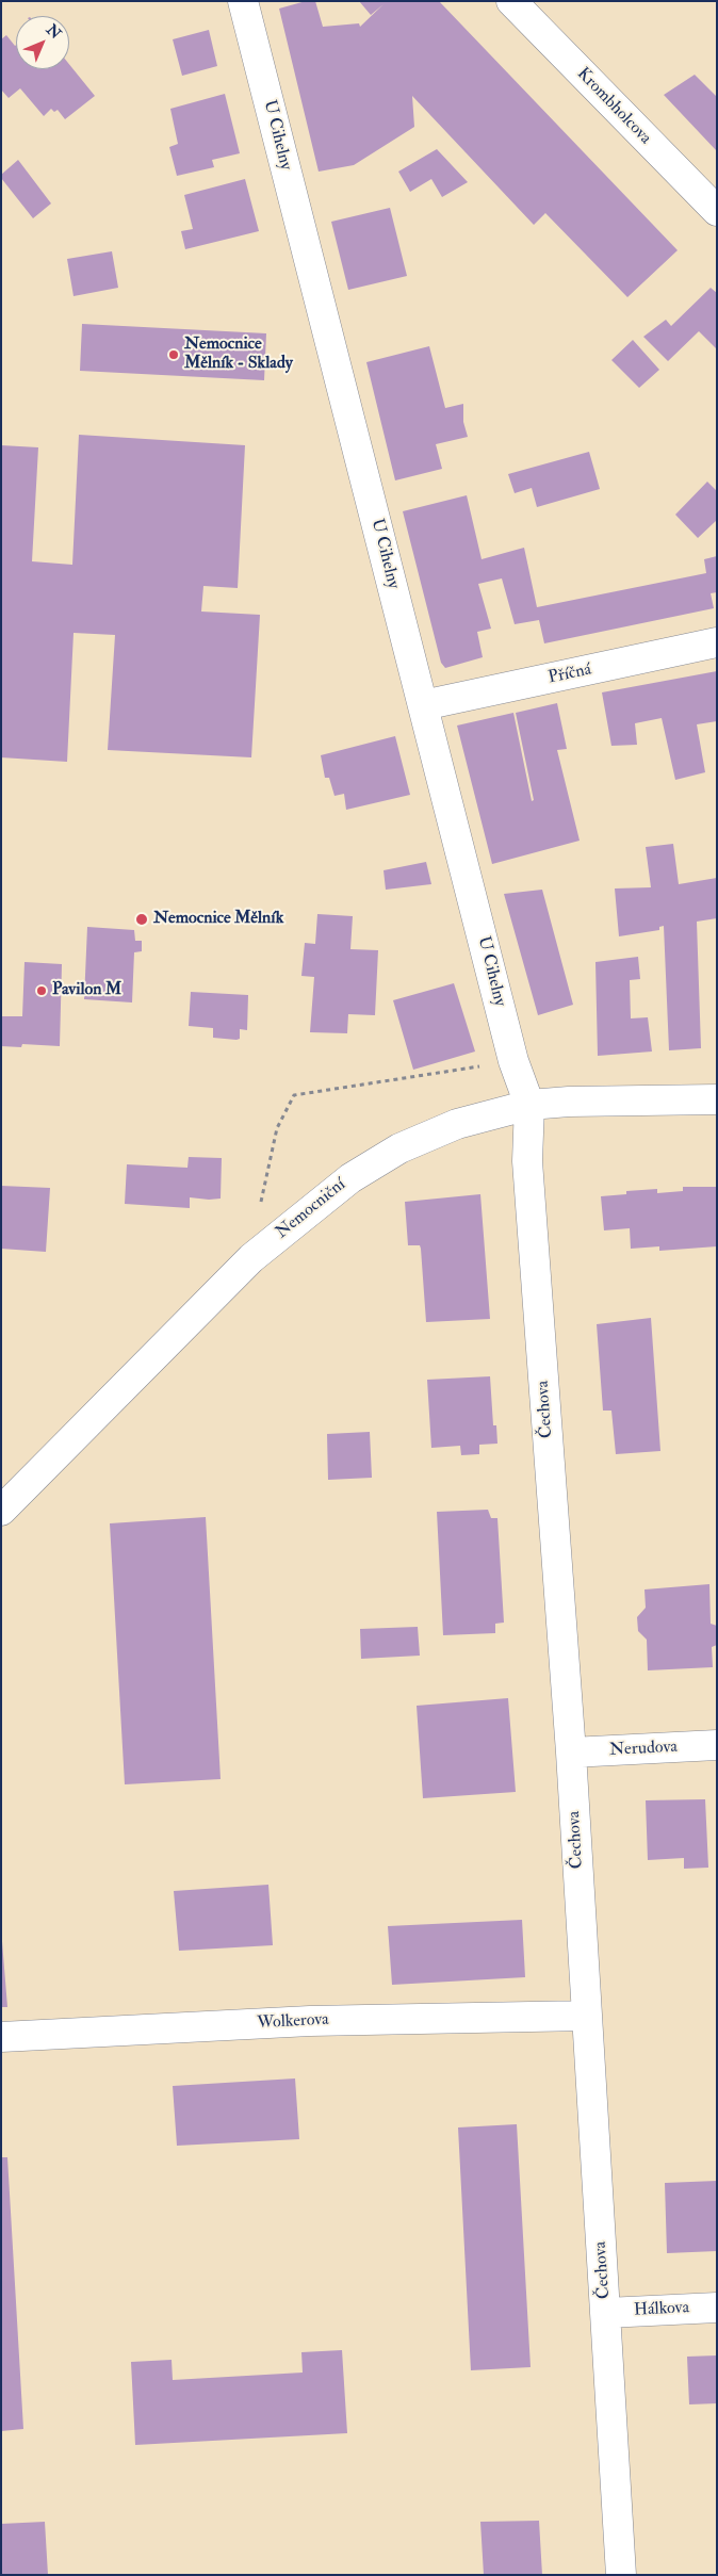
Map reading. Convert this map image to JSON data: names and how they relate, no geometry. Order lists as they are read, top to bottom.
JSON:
{
  "streets": {
    "street": [
      "Krombholcova",
      "U Cihelny",
      "Příčná",
      "Nemocniční",
      "Čechova",
      "Nerudova",
      "Wolkerova",
      "Hálkova"
    ]
  },
  "crossings": [
    ["U Cihelny", "Příčná"],
    ["U Cihelny", "Nemocniční"],
    ["U Cihelny", "Čechova"],
    ["Nemocniční", "Čechova"],
    ["Čechova", "Nerudova"],
    ["Čechova", "Wolkerova"],
    ["Čechova", "Hálkova"]
  ],
  "places": ["Nemocnice Mělník - Sklady", "Nemocnice Mělník", "Pavilon M"],
  "north": "top right"
}
